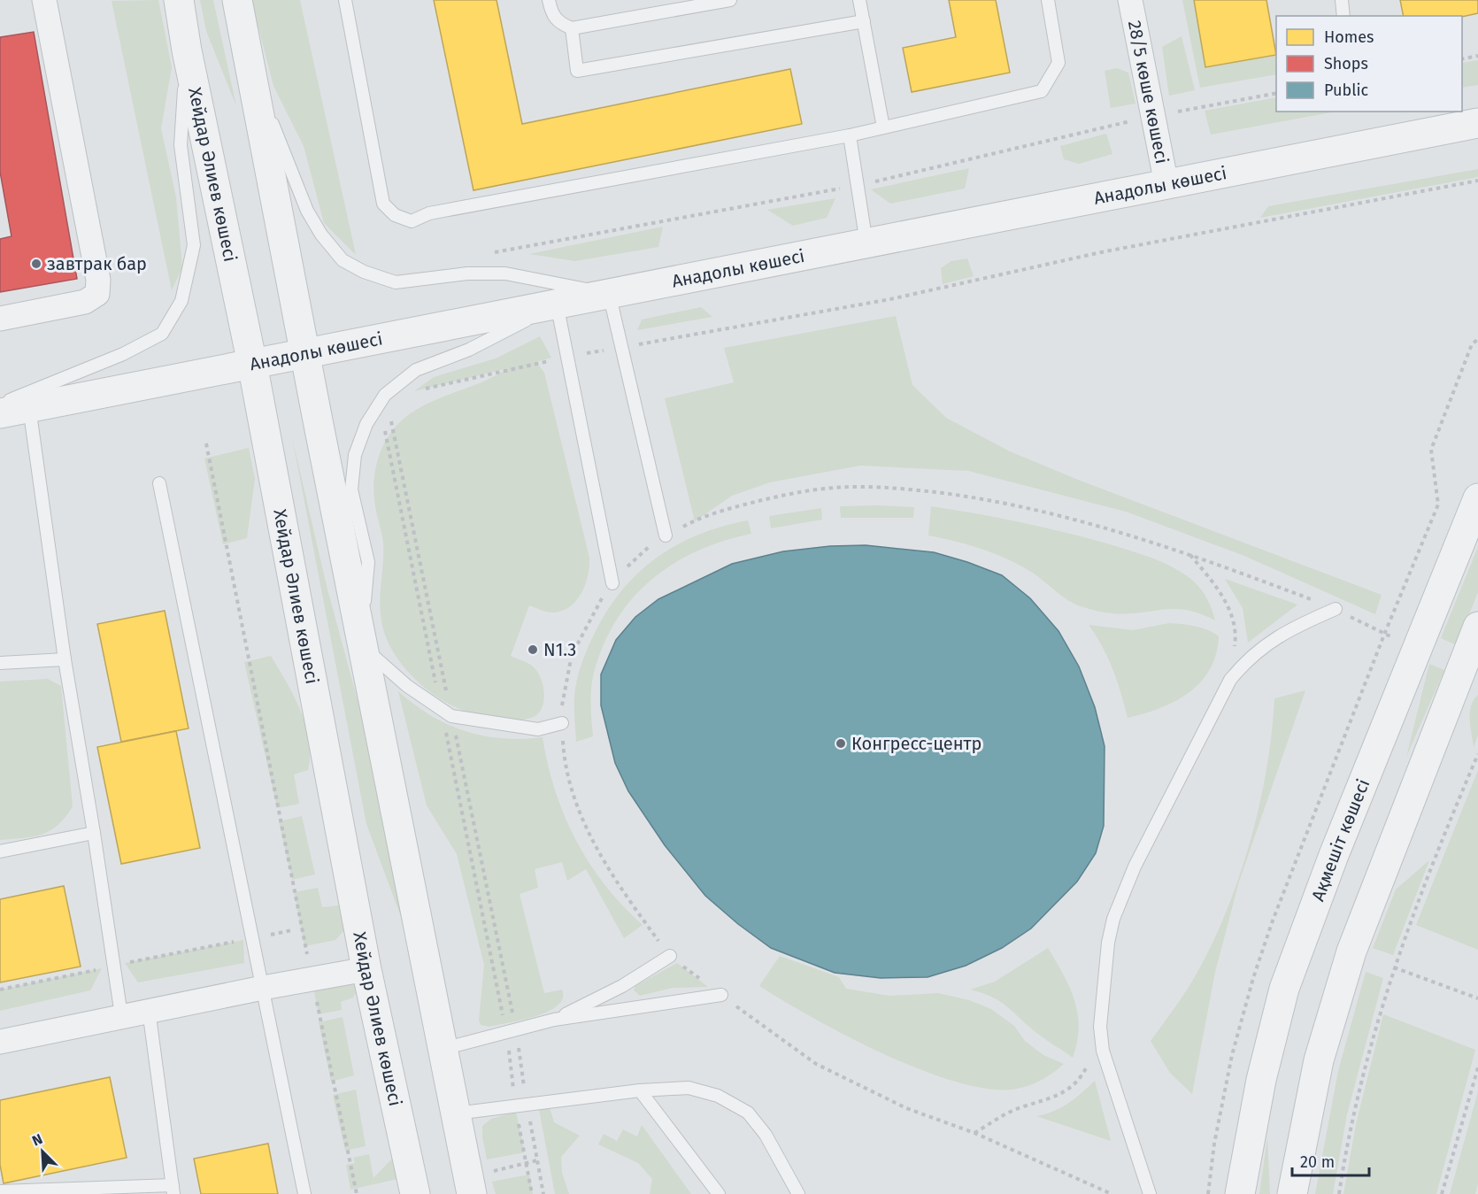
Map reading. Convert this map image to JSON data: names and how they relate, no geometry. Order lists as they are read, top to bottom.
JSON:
{
  "streets": {
    "street": [
      "28/5 көше көшесі",
      "Хейдар Әлиев көшесі",
      "Анадолы көшесі",
      "Ақмешіт көшесі"
    ]
  },
  "crossings": [
    ["28/5 көше көшесі", "Анадолы көшесі"],
    ["Хейдар Әлиев көшесі", "Анадолы көшесі"]
  ],
  "places": ["завтрак бар", "N1.3", "Конгресс-центр"],
  "legend": ["Homes", "Shops", "Public"],
  "scale_bar": "20 m",
  "north": "top left"
}
